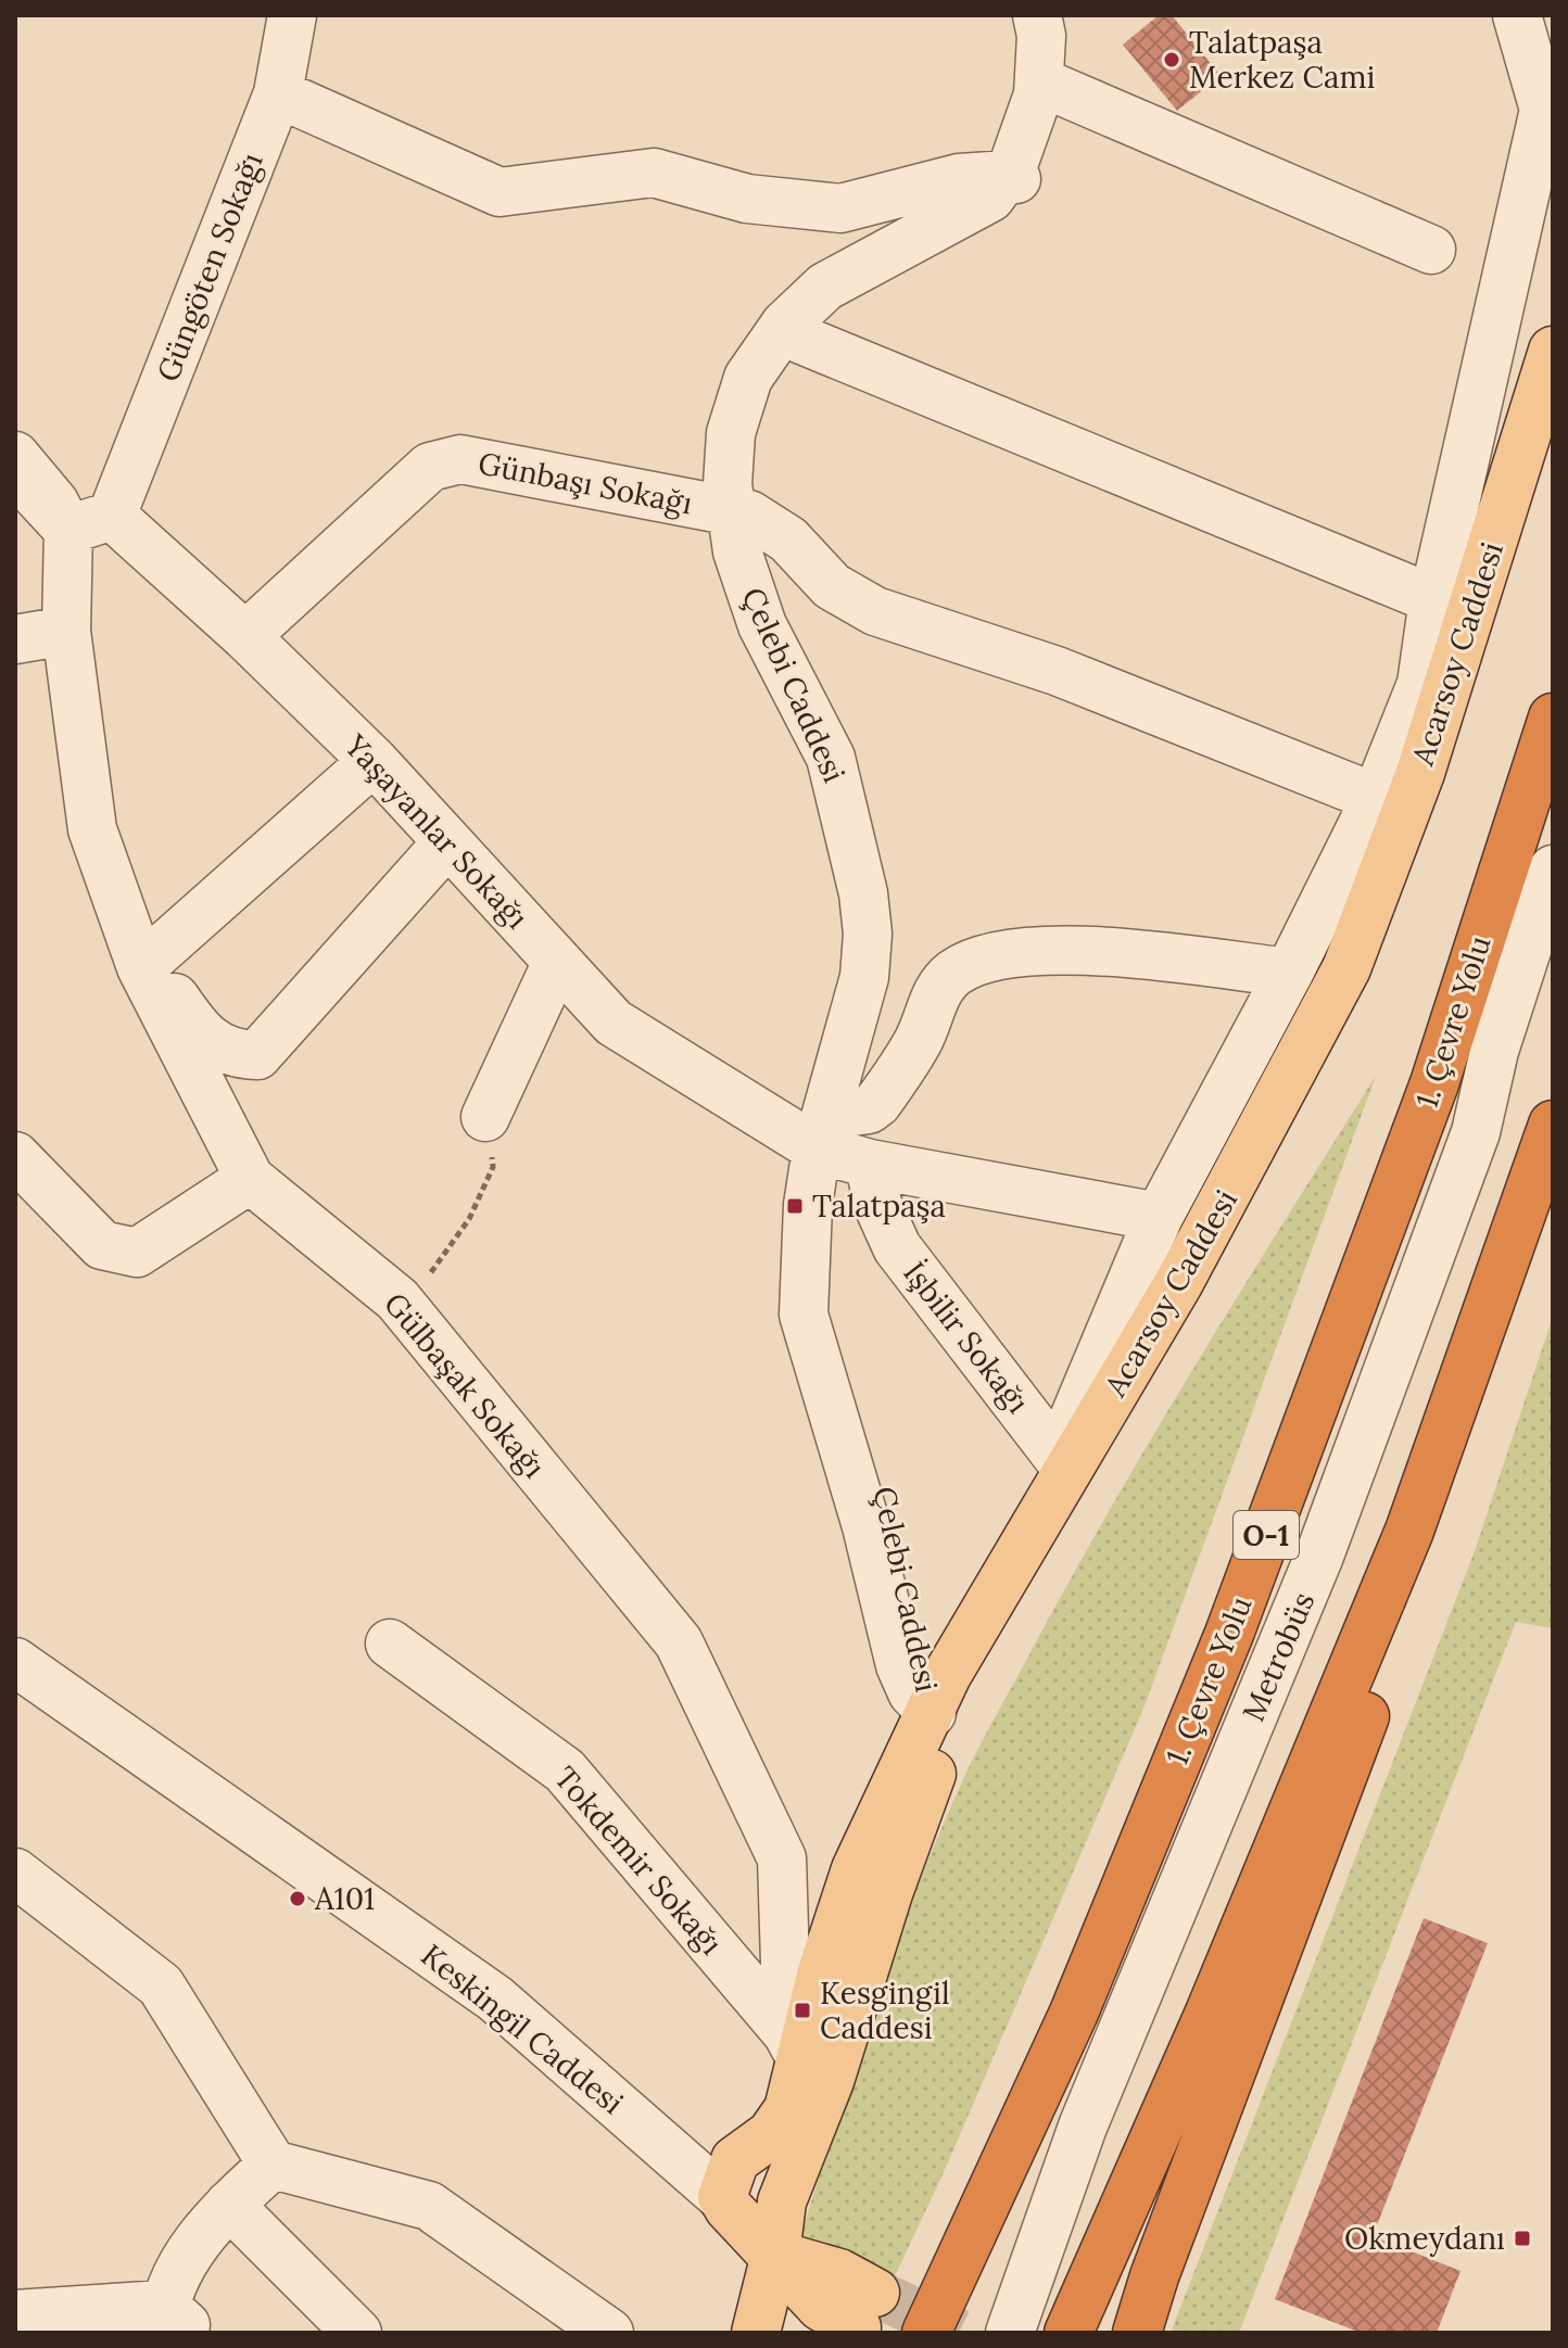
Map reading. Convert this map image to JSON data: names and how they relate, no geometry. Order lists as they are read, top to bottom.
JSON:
{
  "streets": {
    "highway": ["1. Çevre Yolu", "O-1"],
    "main road": ["Acarsoy Caddesi"],
    "street": [
      "Güngöten Sokağı",
      "Günbaşı Sokağı",
      "Çelebi Caddesi",
      "Yaşayanlar Sokağı",
      "İşbilir Sokağı",
      "Gülbaşak Sokağı",
      "Metrobüs",
      "Tokdemir Sokağı",
      "Keskingil Caddesi"
    ]
  },
  "crossings": [
    ["Güngöten Sokağı", "Yaşayanlar Sokağı"],
    ["Günbaşı Sokağı", "Çelebi Caddesi"],
    ["Günbaşı Sokağı", "Yaşayanlar Sokağı"],
    ["Acarsoy Caddesi", "Çelebi Caddesi"],
    ["Acarsoy Caddesi", "Gülbaşak Sokağı"],
    ["Acarsoy Caddesi", "Tokdemir Sokağı"],
    ["Acarsoy Caddesi", "Keskingil Caddesi"],
    ["Çelebi Caddesi", "Yaşayanlar Sokağı"],
    ["Çelebi Caddesi", "İşbilir Sokağı"],
    ["Yaşayanlar Sokağı", "İşbilir Sokağı"],
    ["Gülbaşak Sokağı", "Tokdemir Sokağı"]
  ],
  "places": {
    "other": ["Talatpaşa Merkez Cami", "A101"],
    "transit": ["Talatpaşa", "Kesgingil Caddesi", "Okmeydanı"]
  }
}
